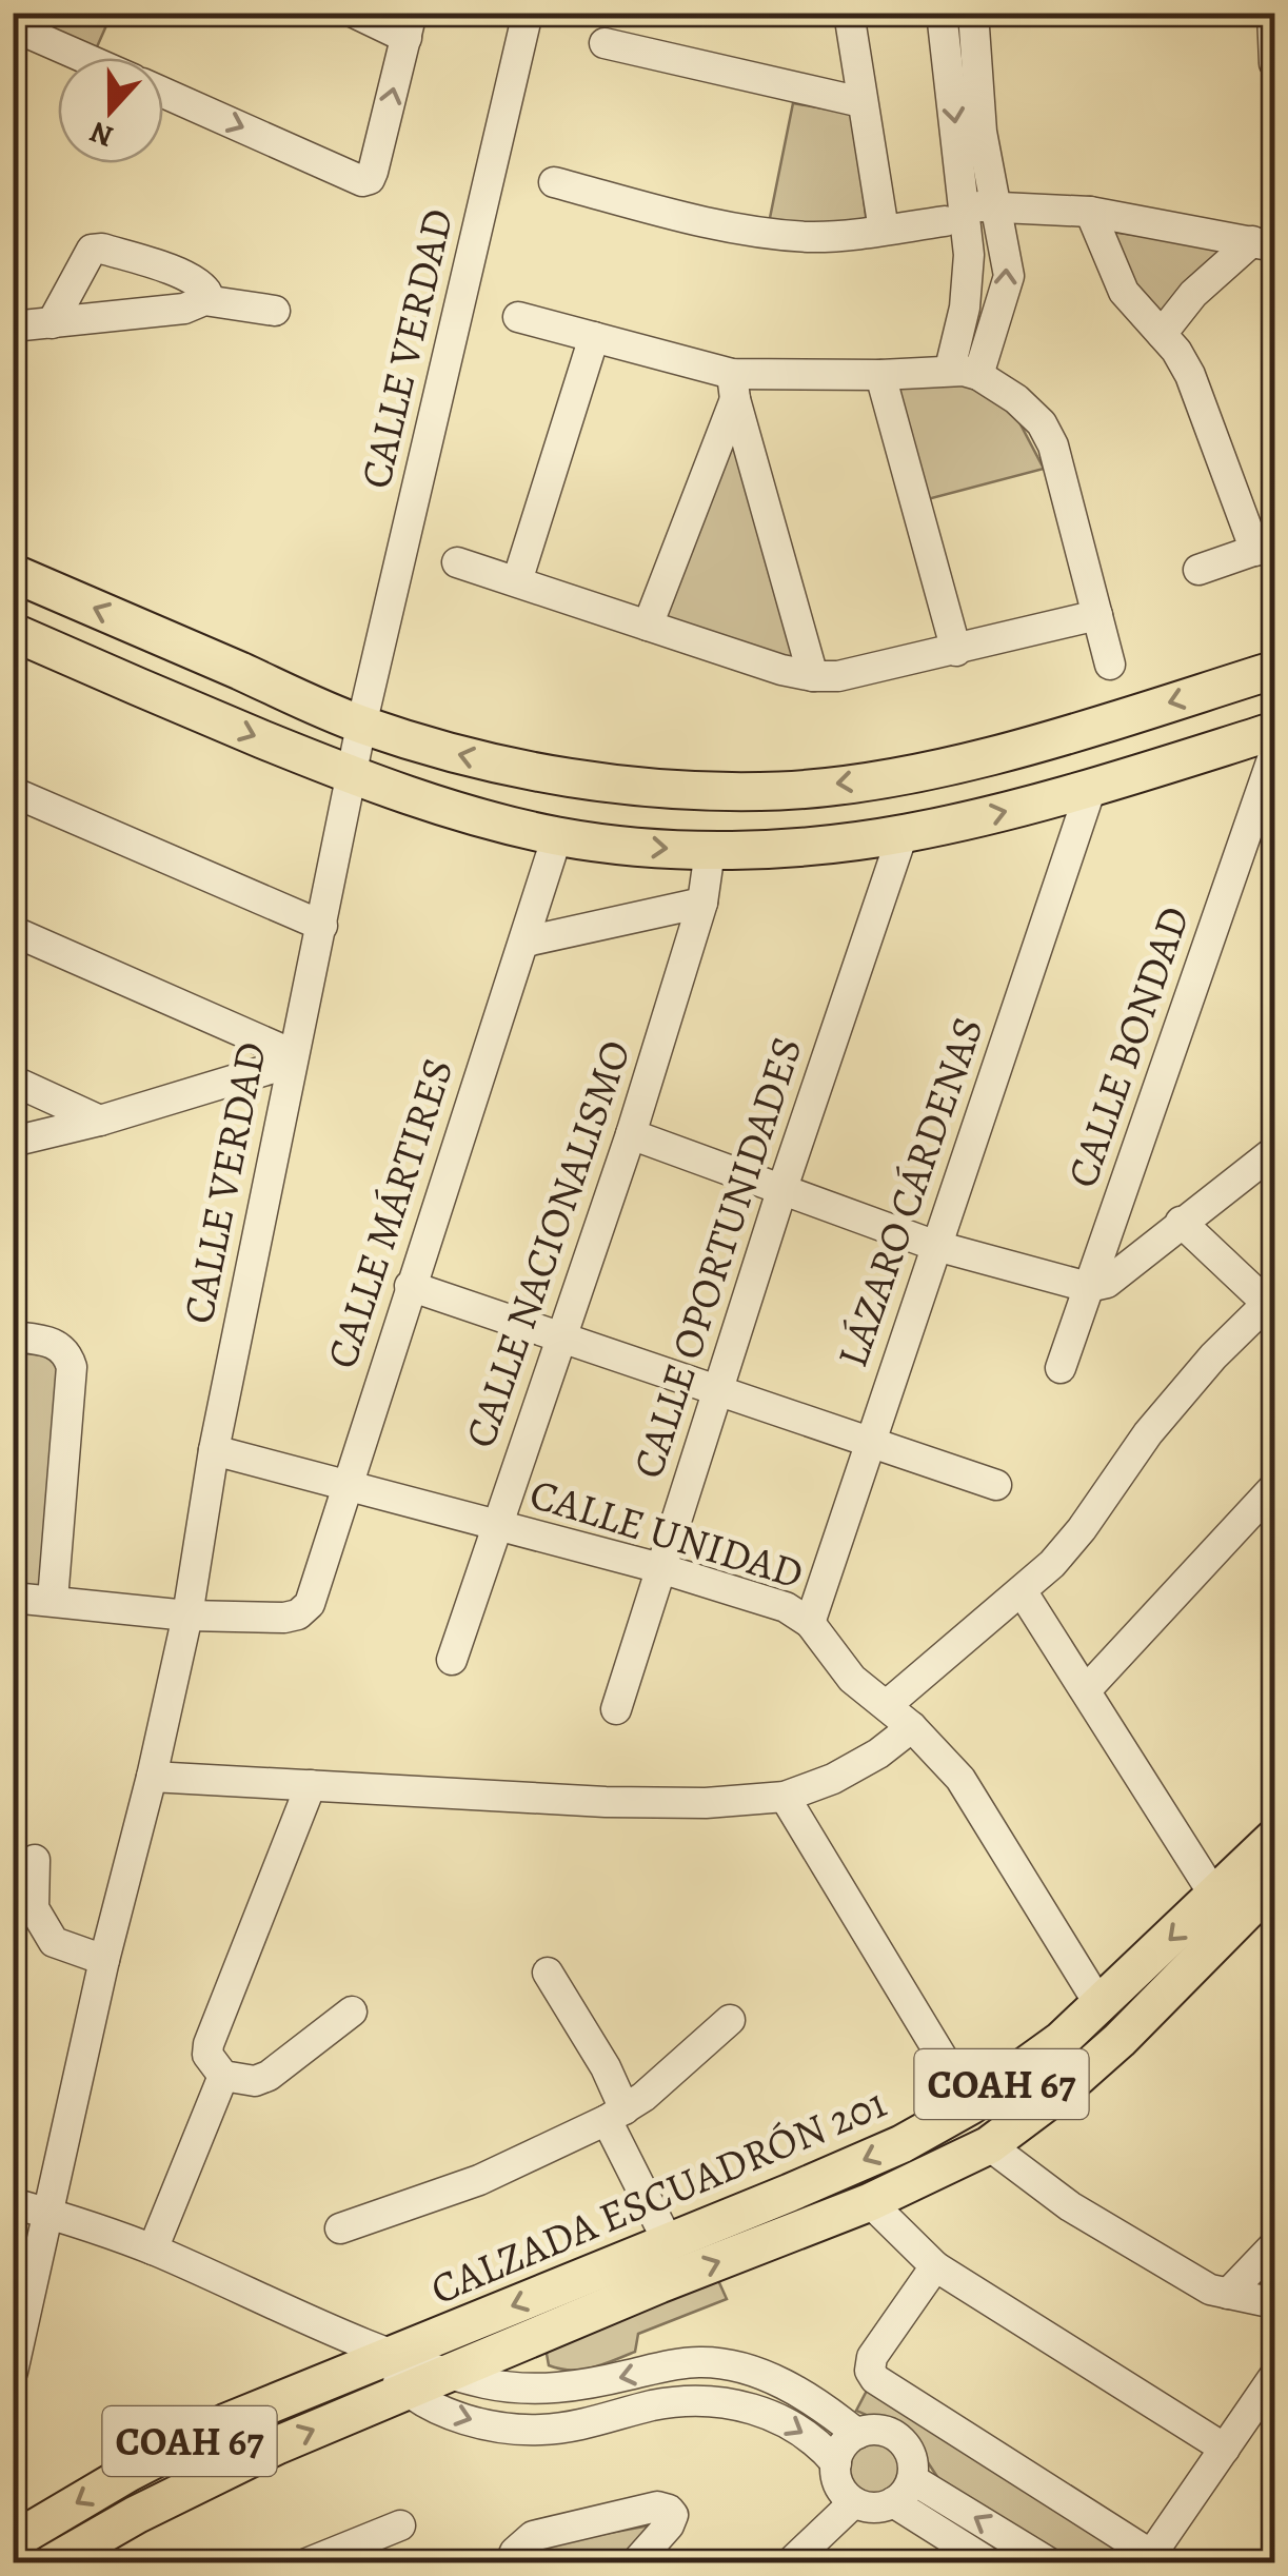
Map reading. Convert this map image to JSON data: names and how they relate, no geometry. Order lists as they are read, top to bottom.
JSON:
{
  "streets": {
    "main road": ["COAH 67", "CALZADA ESCUADRÓN 201"],
    "street": [
      "CALLE VERDAD",
      "CALLE BONDAD",
      "LÁZARO CÁRDENAS",
      "CALLE MÁRTIRES",
      "CALLE NACIONALISMO",
      "CALLE OPORTUNIDADES",
      "CALLE UNIDAD"
    ]
  },
  "crossings": [
    ["CALLE VERDAD", "CALLE MÁRTIRES"],
    ["CALLE VERDAD", "CALLE UNIDAD"],
    ["LÁZARO CÁRDENAS", "CALLE UNIDAD"],
    ["CALLE MÁRTIRES", "CALLE UNIDAD"],
    ["CALLE NACIONALISMO", "CALLE UNIDAD"],
    ["CALLE OPORTUNIDADES", "CALLE UNIDAD"],
    ["CALLE UNIDAD", "CALZADA ESCUADRÓN 201"]
  ],
  "north": "bottom"
}
